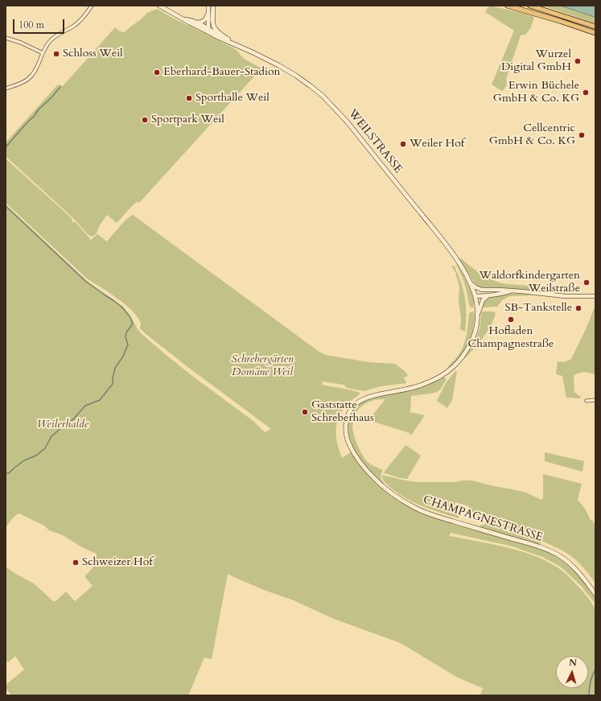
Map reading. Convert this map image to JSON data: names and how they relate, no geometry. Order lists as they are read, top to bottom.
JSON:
{
  "streets": {
    "main road": ["WEILSTRASSE", "CHAMPAGNESTRASSE"]
  },
  "crossings": [
    ["WEILSTRASSE", "CHAMPAGNESTRASSE"]
  ],
  "parks": ["Schrebergärten Domäne Weil", "Weilerhalde"],
  "places": [
    "Schloss Weil",
    "Wurzel Digital GmbH",
    "Eberhard-Bauer-Stadion",
    "Erwin Büchele GmbH & Co. KG",
    "Sporthalle Weil",
    "Sportpark Weil",
    "Cellcentric GmbH & Co. KG",
    "Weiler Hof",
    "Waldorfkindergarten Weilstraße",
    "SB-Tankstelle",
    "Hofladen Champagnestraße",
    "Gaststatte Schreberhaus",
    "Schweizer Hof"
  ],
  "scale_bar": "100 m",
  "north": "top"
}
